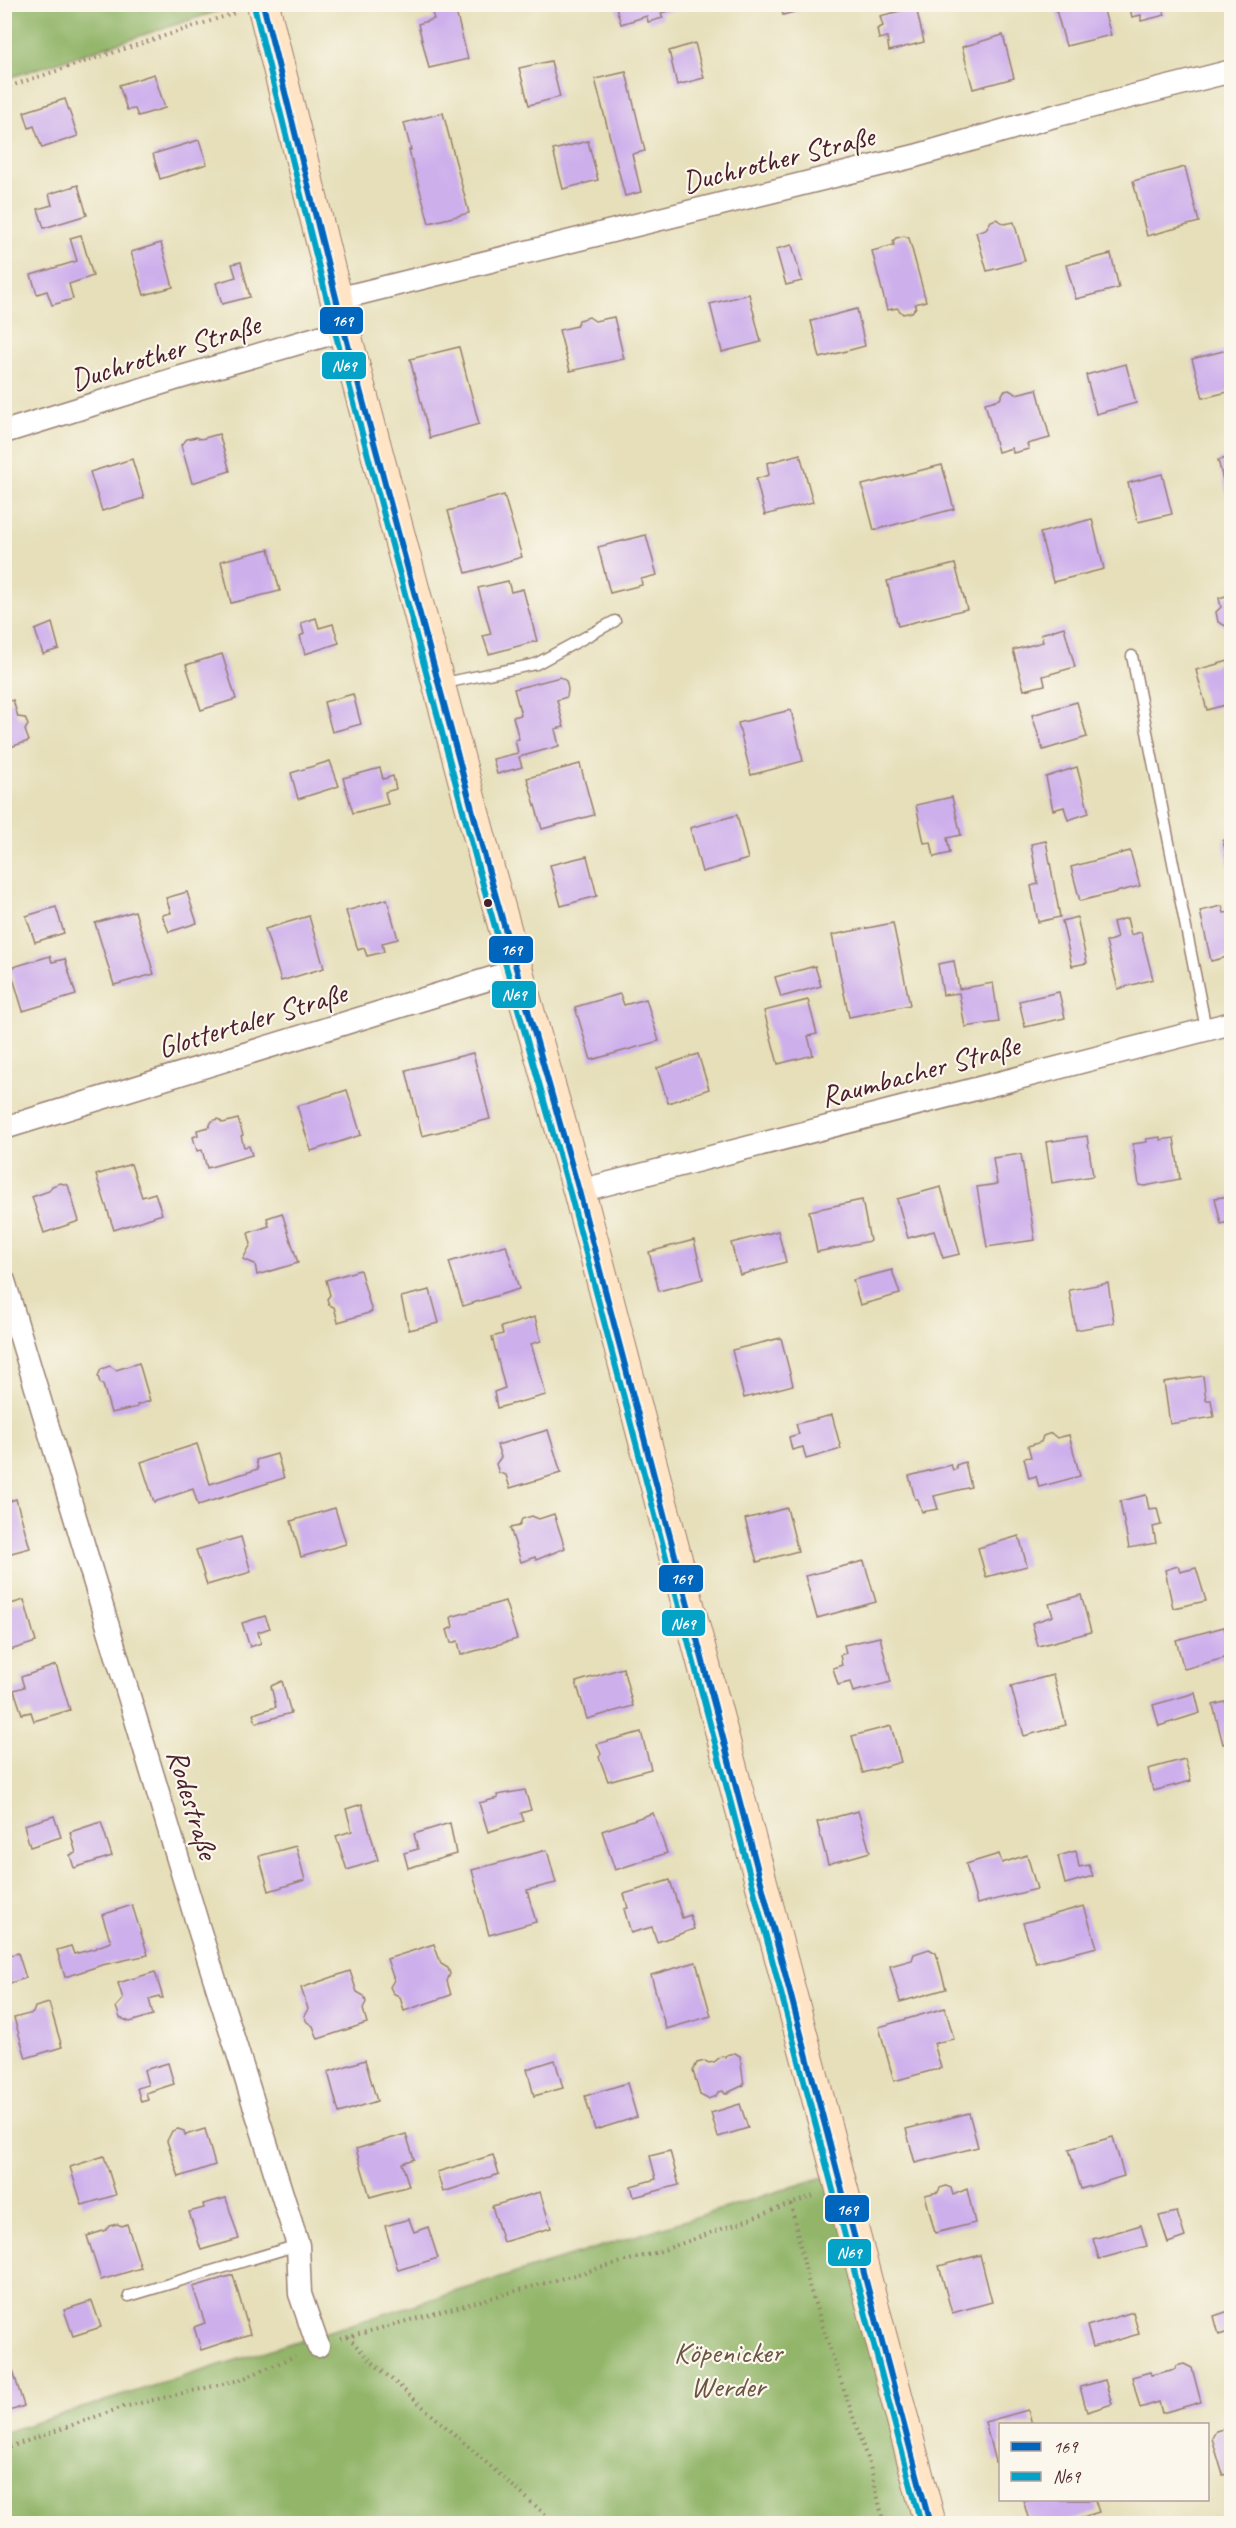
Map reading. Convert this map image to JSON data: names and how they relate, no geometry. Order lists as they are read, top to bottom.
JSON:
{
  "streets": {
    "street": [
      "Duchrother Straße",
      "Glottertaler Straße",
      "Raumbacher Straße",
      "Rodestraße"
    ]
  },
  "parks": ["Köpenicker Werder"],
  "lines": ["transit line 169", "transit line N69"],
  "legend": ["169", "N69"]
}
